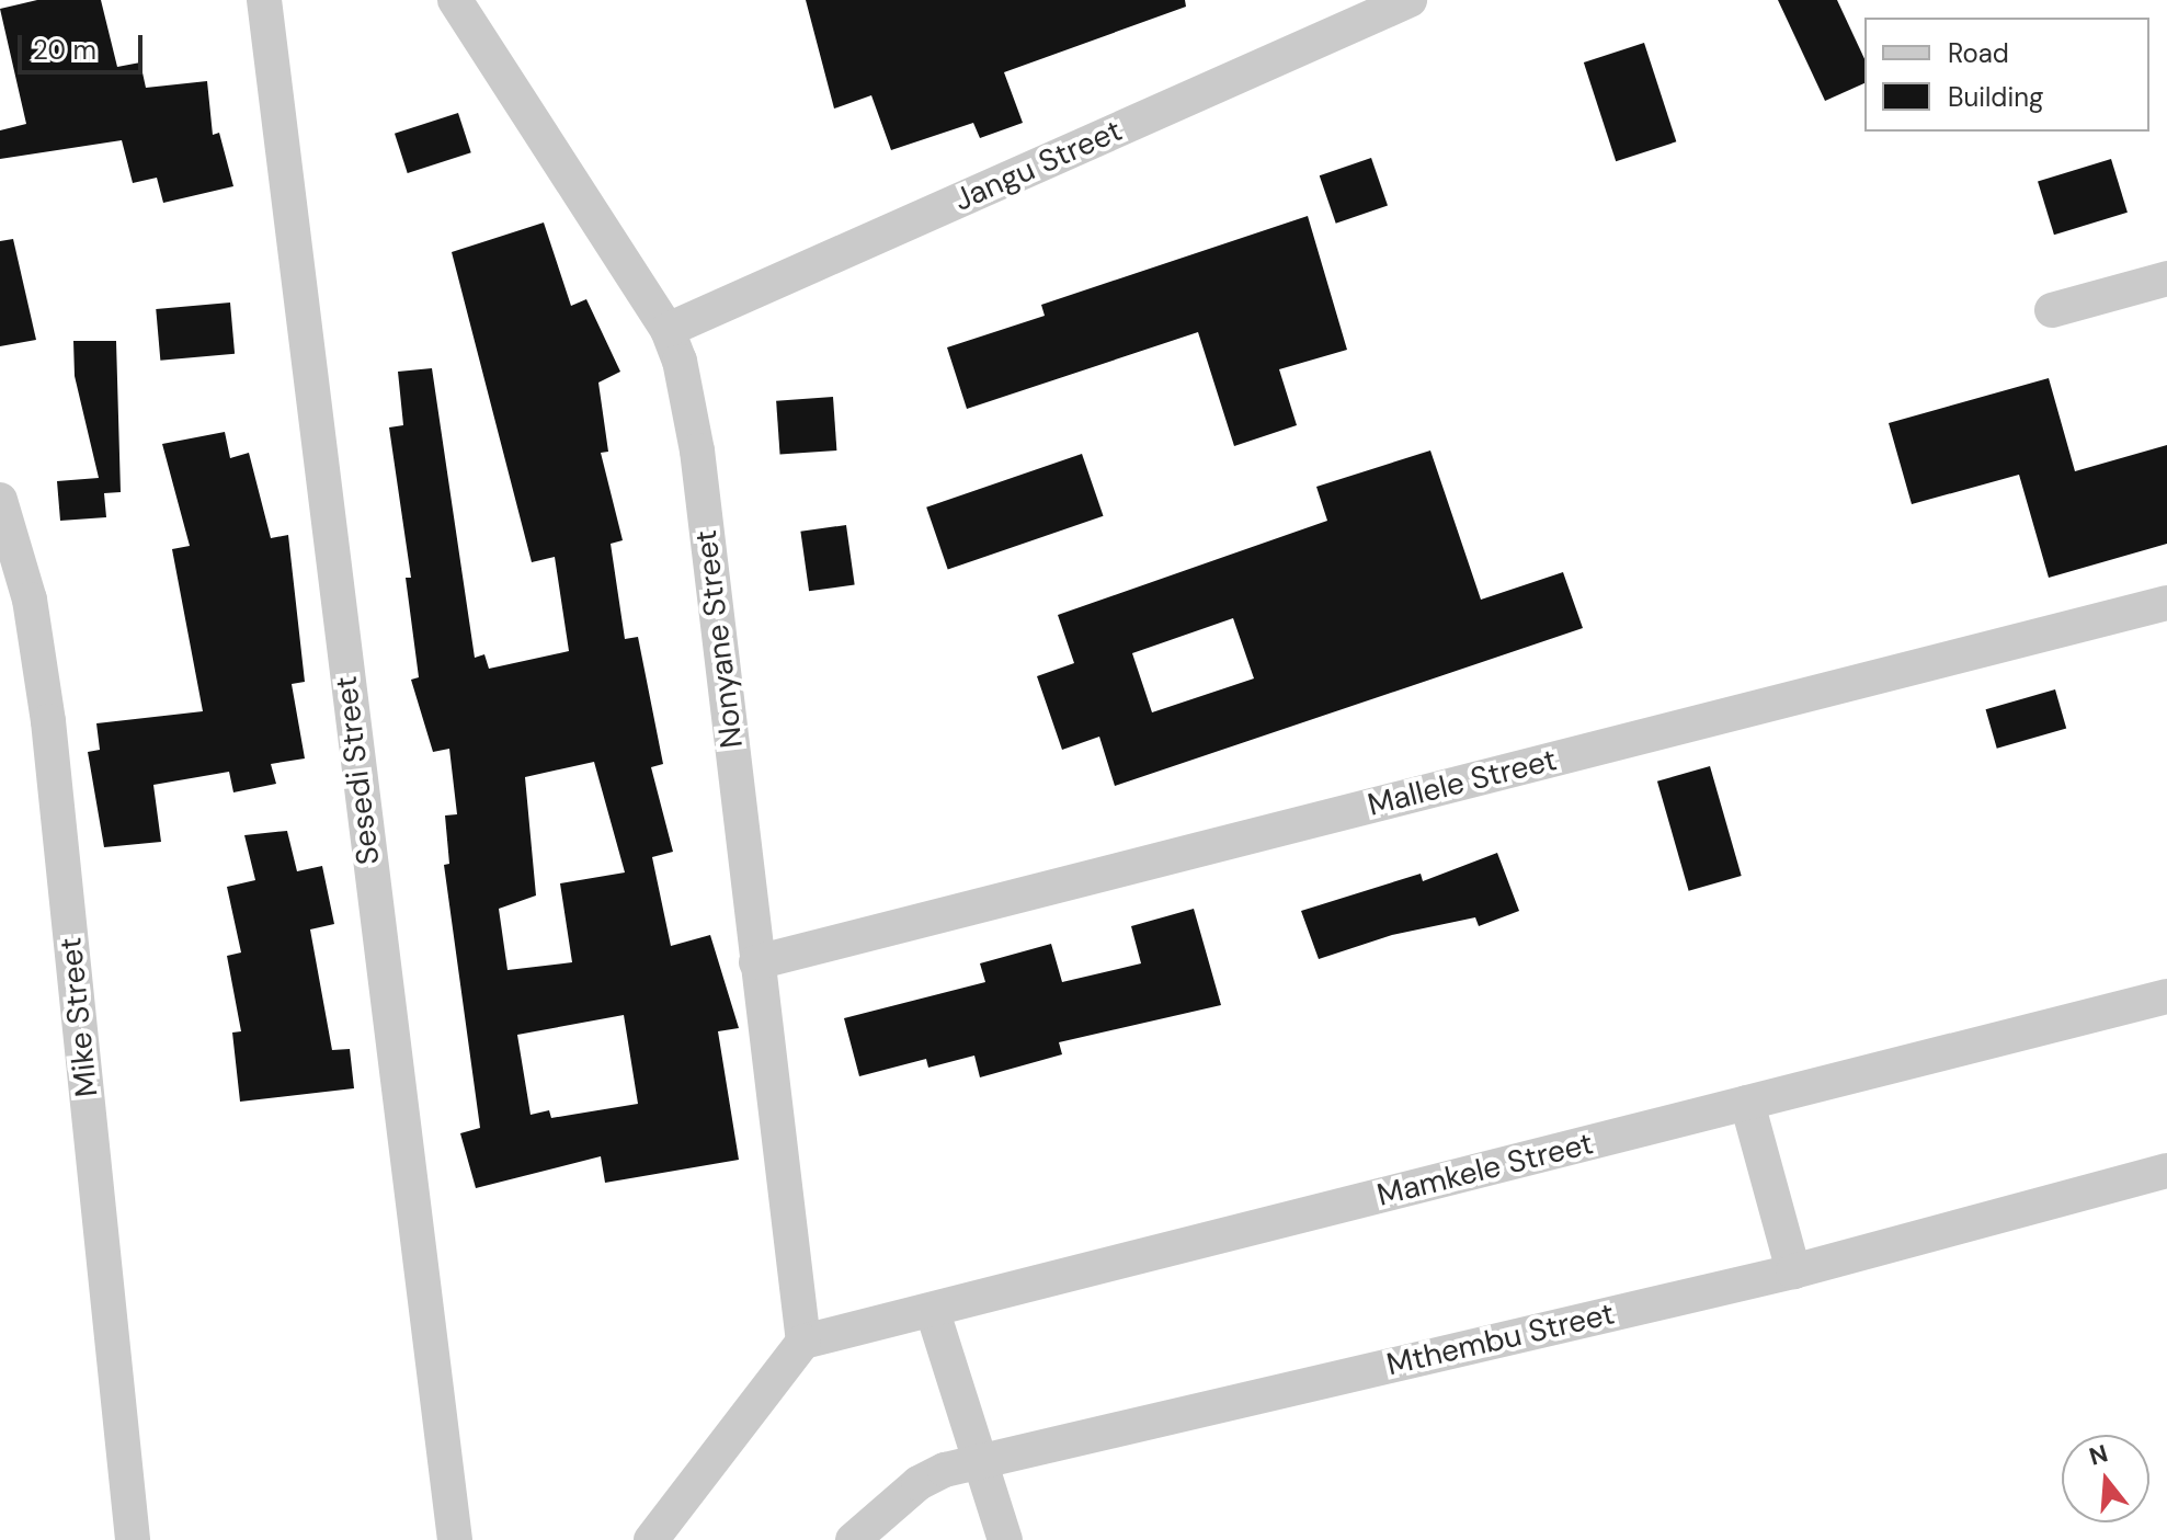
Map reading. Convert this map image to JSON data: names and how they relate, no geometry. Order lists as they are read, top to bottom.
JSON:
{
  "streets": {
    "street": [
      "Jangu Street",
      "Nonyane Street",
      "Sesedi Street",
      "Mallele Street",
      "Mike Street",
      "Mamkele Street",
      "Mthembu Street"
    ]
  },
  "crossings": [
    ["Jangu Street", "Nonyane Street"],
    ["Nonyane Street", "Mallele Street"],
    ["Nonyane Street", "Mamkele Street"]
  ],
  "legend": ["Road", "Building"],
  "scale_bar": "20 m",
  "north": "top"
}
